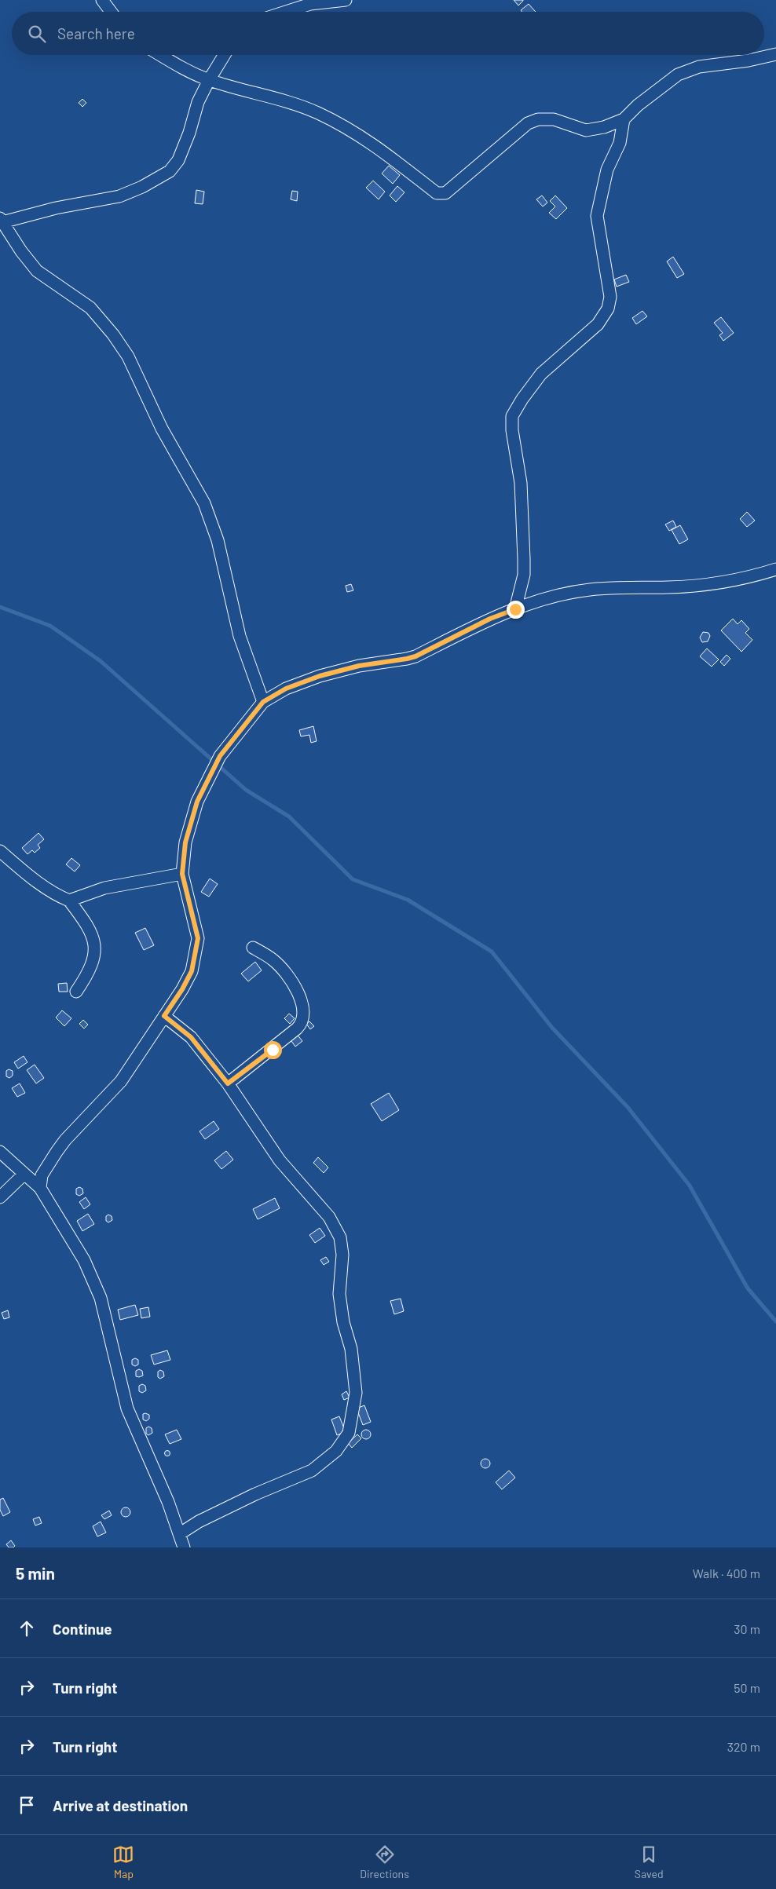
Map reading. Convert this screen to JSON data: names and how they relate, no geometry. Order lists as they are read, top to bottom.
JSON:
{
  "page": {
    "search": "Search here",
    "heading": ["5 min", "Walk · 400 m"],
    "list": [
      ["Continue", "30 m"],
      ["Turn right", "50 m"],
      ["Turn right", "320 m"],
      "Arrive at destination"
    ],
    "nav": ["Map", "Directions", "Saved"]
  }
}
